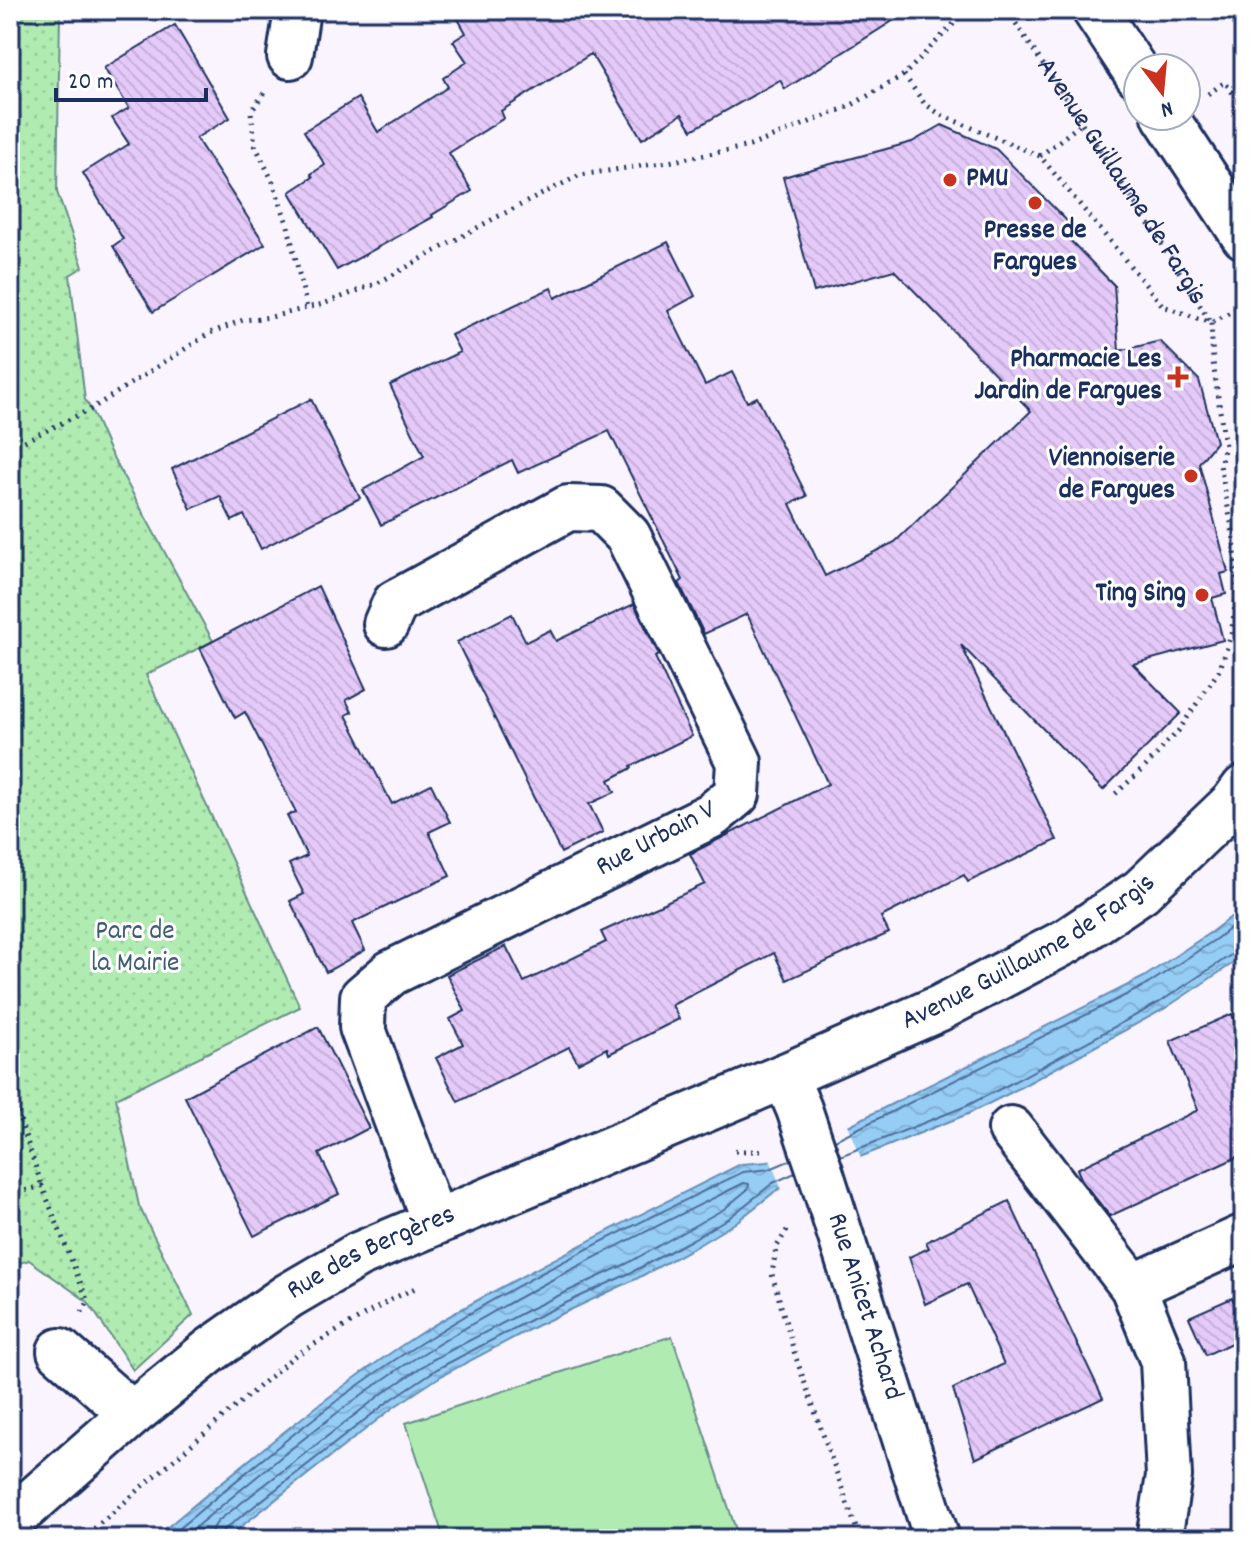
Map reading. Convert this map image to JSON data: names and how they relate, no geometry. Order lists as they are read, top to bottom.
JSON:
{
  "streets": {
    "street": [
      "Avenue Guillaume de Fargis",
      "Rue Urbain V",
      "Rue des Bergères",
      "Rue Anicet Achard"
    ]
  },
  "crossings": [
    ["Avenue Guillaume de Fargis", "Rue des Bergères"],
    ["Avenue Guillaume de Fargis", "Rue Anicet Achard"],
    ["Rue Urbain V", "Rue des Bergères"],
    ["Rue des Bergères", "Rue Anicet Achard"]
  ],
  "parks": ["Parc de la Mairie"],
  "places": {
    "other": [
      "PMU",
      "Presse de Fargues",
      "Viennoiserie de Fargues",
      "Ting Sing"
    ],
    "health": ["Pharmacie Les Jardin de Fargues"]
  },
  "scale_bar": "20 m",
  "north": "bottom"
}
